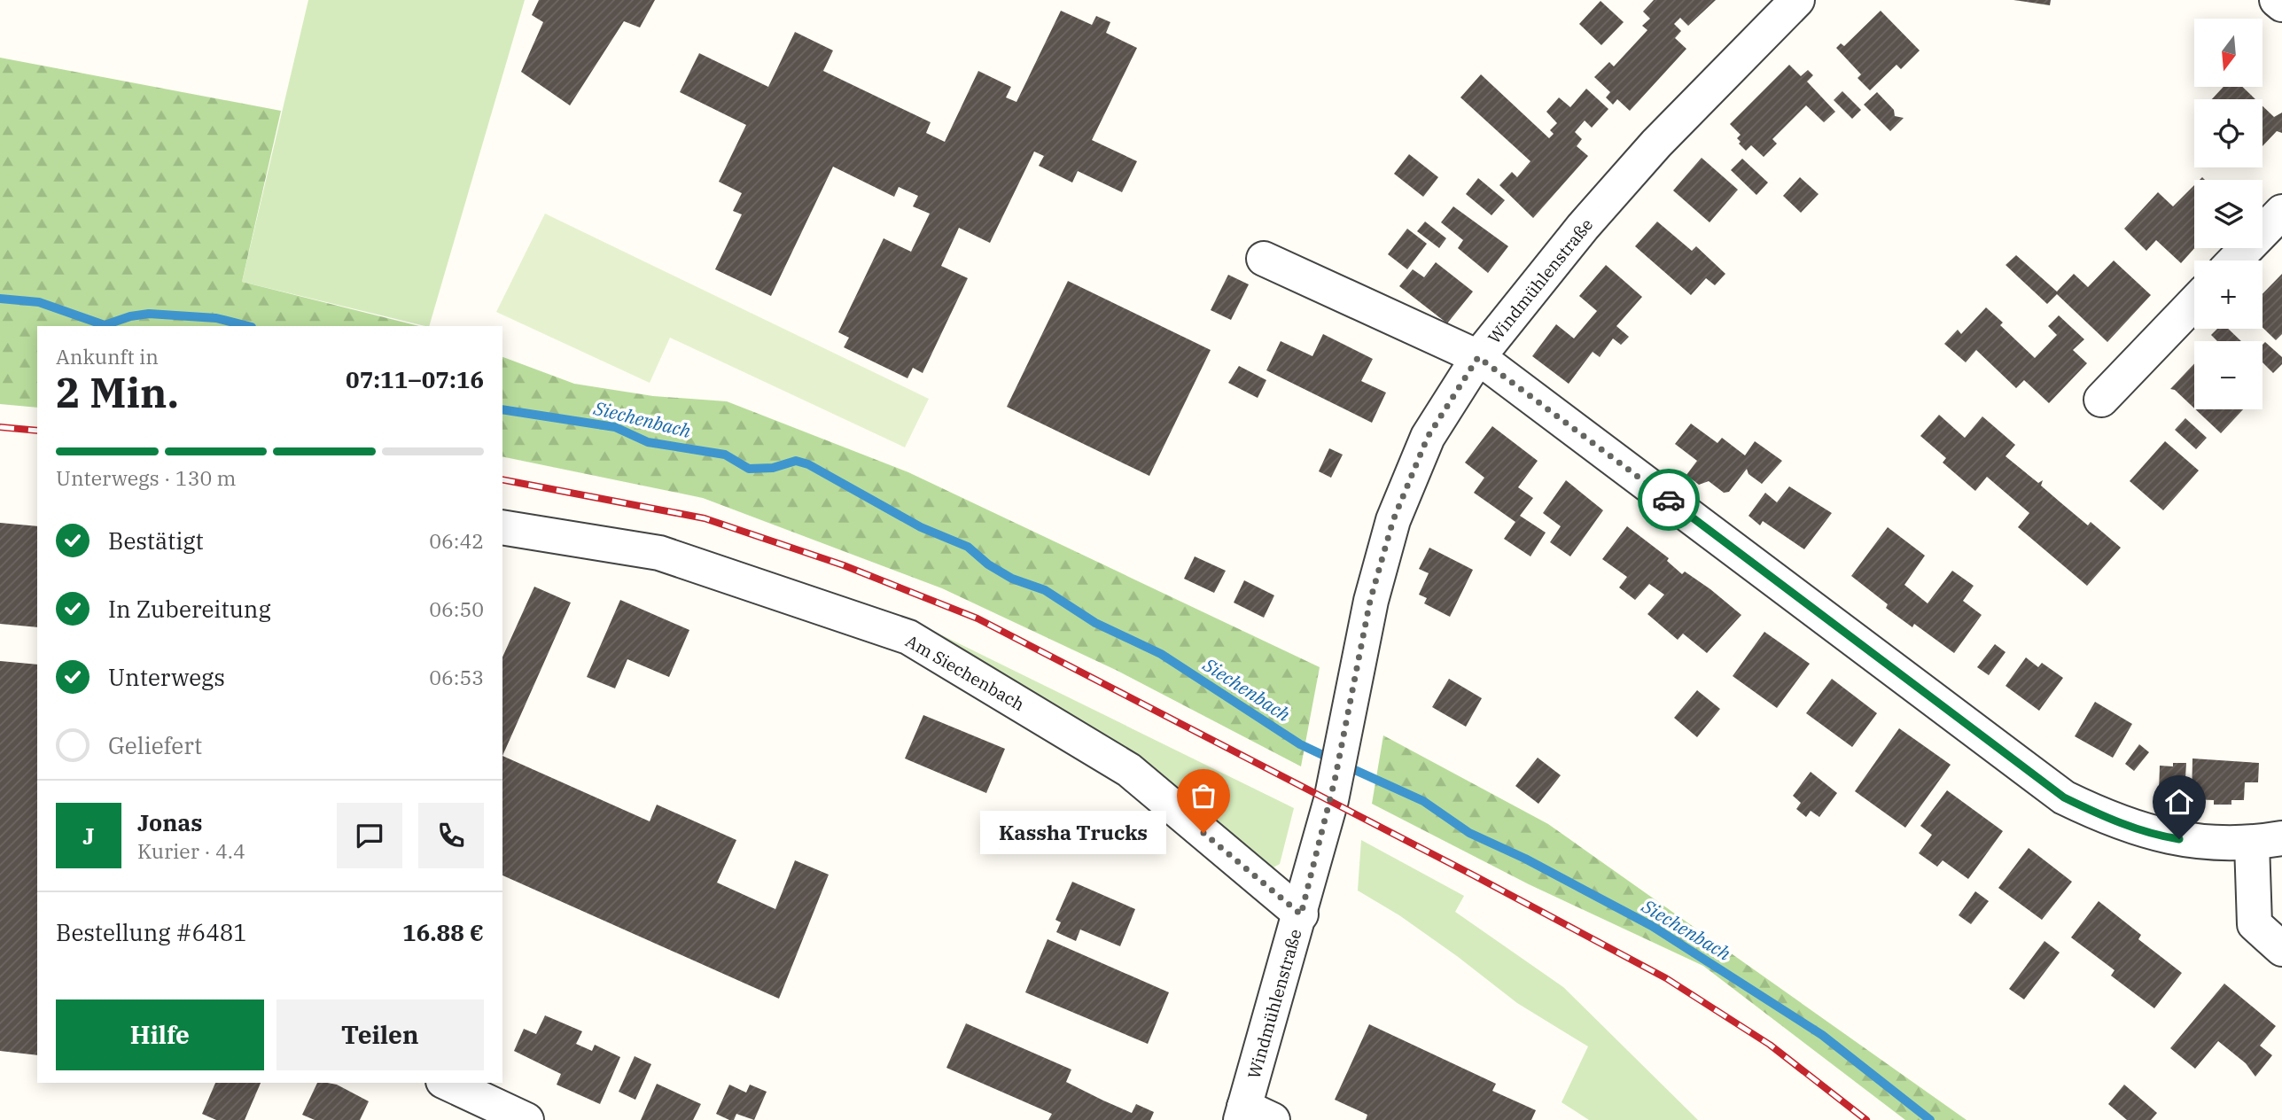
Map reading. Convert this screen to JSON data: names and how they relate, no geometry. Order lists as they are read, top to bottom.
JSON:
{
  "streets": {
    "street": ["Windmühlenstraße", "Am Siechenbach"]
  },
  "crossings": [
    ["Windmühlenstraße", "Am Siechenbach"]
  ],
  "water": ["Siechenbach"],
  "places": ["Kassha Trucks"],
  "north": "bottom",
  "page": {
    "map_buttons": ["+", "−"],
    "heading": ["2 Min.", "Ankunft in", "07:11–07:16"],
    "panel": [
      "Jonas",
      "Kurier · 4.4",
      "Bestellung #6481",
      "16.88 €"
    ],
    "bar": "Unterwegs · 130 m",
    "list": [
      ["Bestätigt", "06:42"],
      ["In Zubereitung", "06:50"],
      ["Unterwegs", "06:53"],
      "Geliefert"
    ],
    "round": "J",
    "bubble": "Kassha Trucks",
    "buttons": ["Hilfe", "Teilen"]
  }
}
